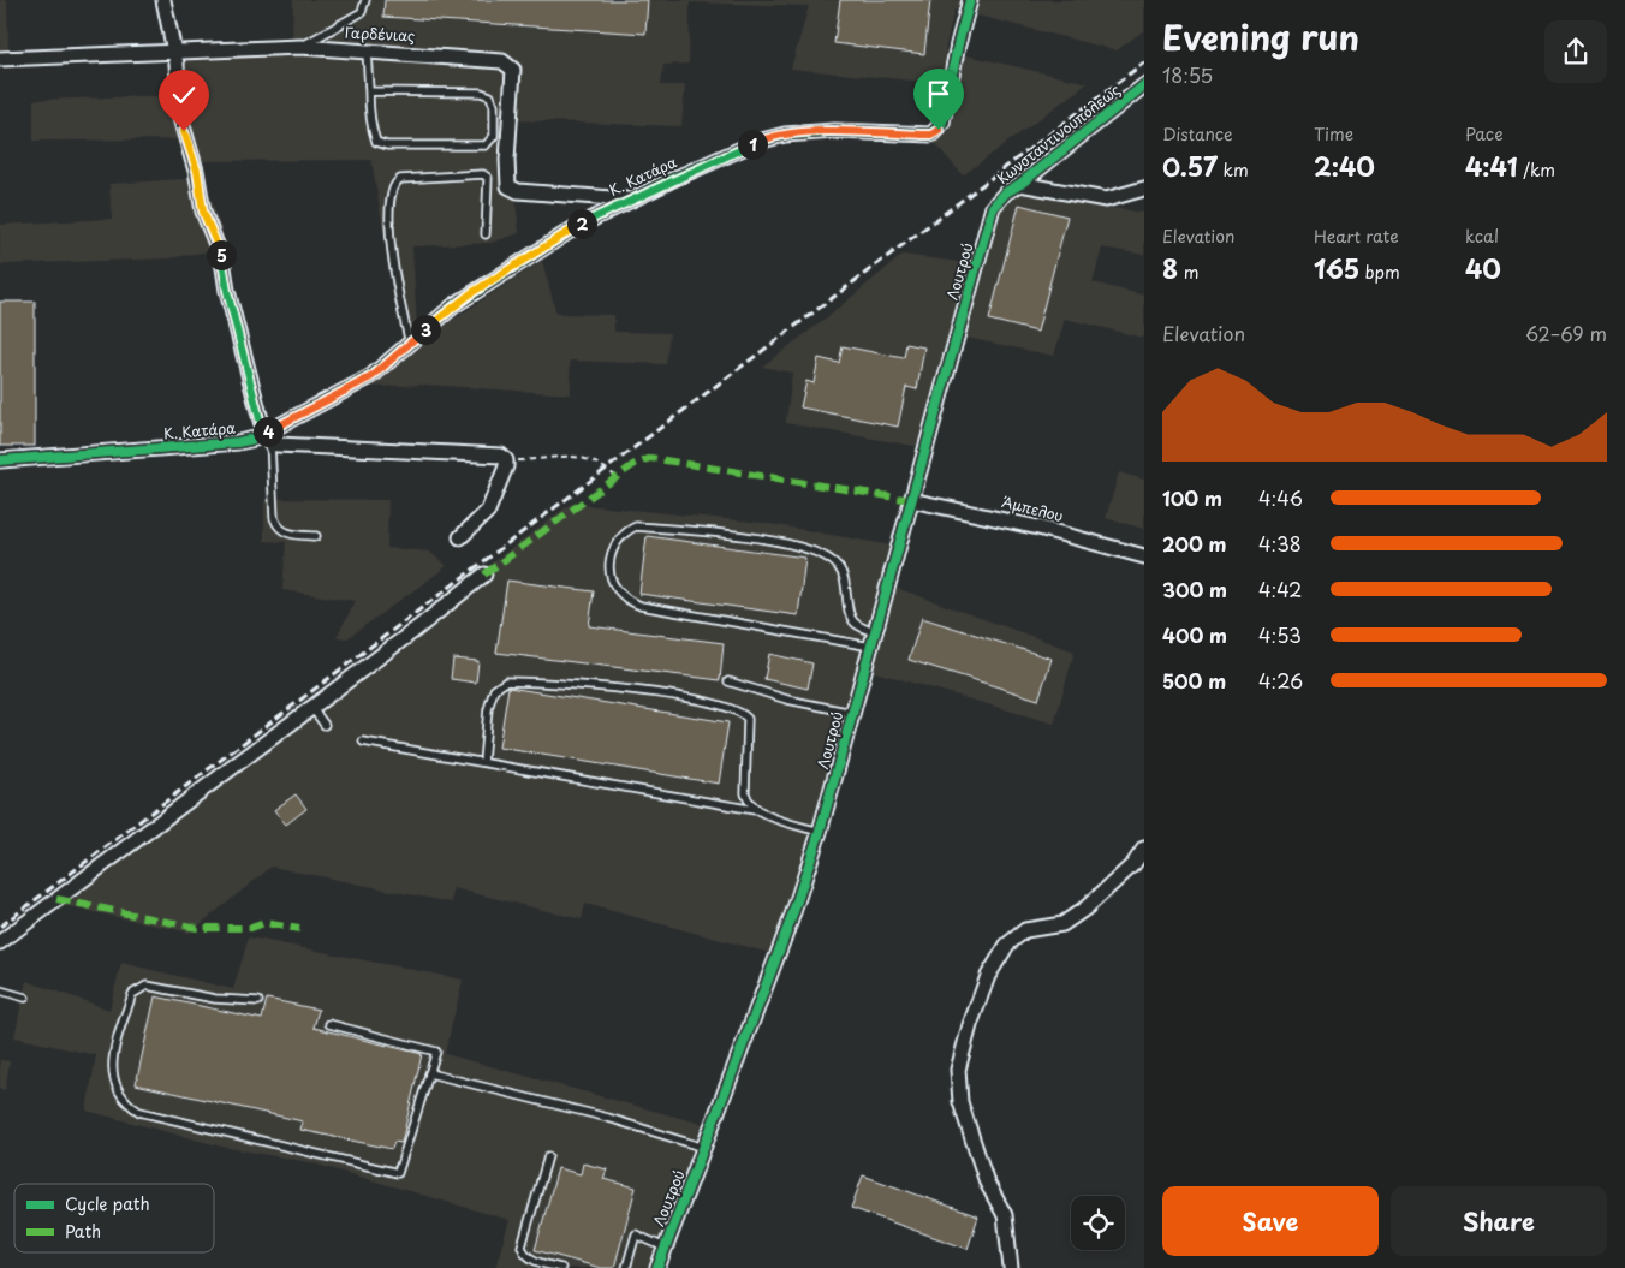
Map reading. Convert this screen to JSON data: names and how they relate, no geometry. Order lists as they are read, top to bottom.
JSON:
{
  "streets": {
    "street": [
      "Γαρδένιας",
      "Κωνσταντινουπόλεως",
      "Κ. Κατάρα",
      "Λουτρού",
      "Άμπελου"
    ]
  },
  "crossings": [
    ["Γαρδένιας", "Κ. Κατάρα"],
    ["Κωνσταντινουπόλεως", "Λουτρού"],
    ["Λουτρού", "Άμπελου"]
  ],
  "legend": ["Cycle path", "Path"],
  "page": {
    "heading": ["Evening run", "18:55"],
    "stats": [
      ["Distance", "0.57 km"],
      ["Time", "2:40"],
      ["Pace", "4:41 /km"],
      ["Elevation", "8 m"],
      ["Heart rate", "165 bpm"],
      ["kcal", "40"]
    ],
    "pins": [
      "1",
      "2",
      "5",
      "3",
      "4"
    ],
    "chart": ["Elevation", "62–69 m"],
    "list": [
      {
        "name": "100 m",
        "note": "4:46"
      },
      {
        "name": "200 m",
        "note": "4:38"
      },
      {
        "name": "300 m",
        "note": "4:42"
      },
      {
        "name": "400 m",
        "note": "4:53"
      },
      {
        "name": "500 m",
        "note": "4:26"
      }
    ],
    "buttons": ["Save", "Share"]
  }
}
